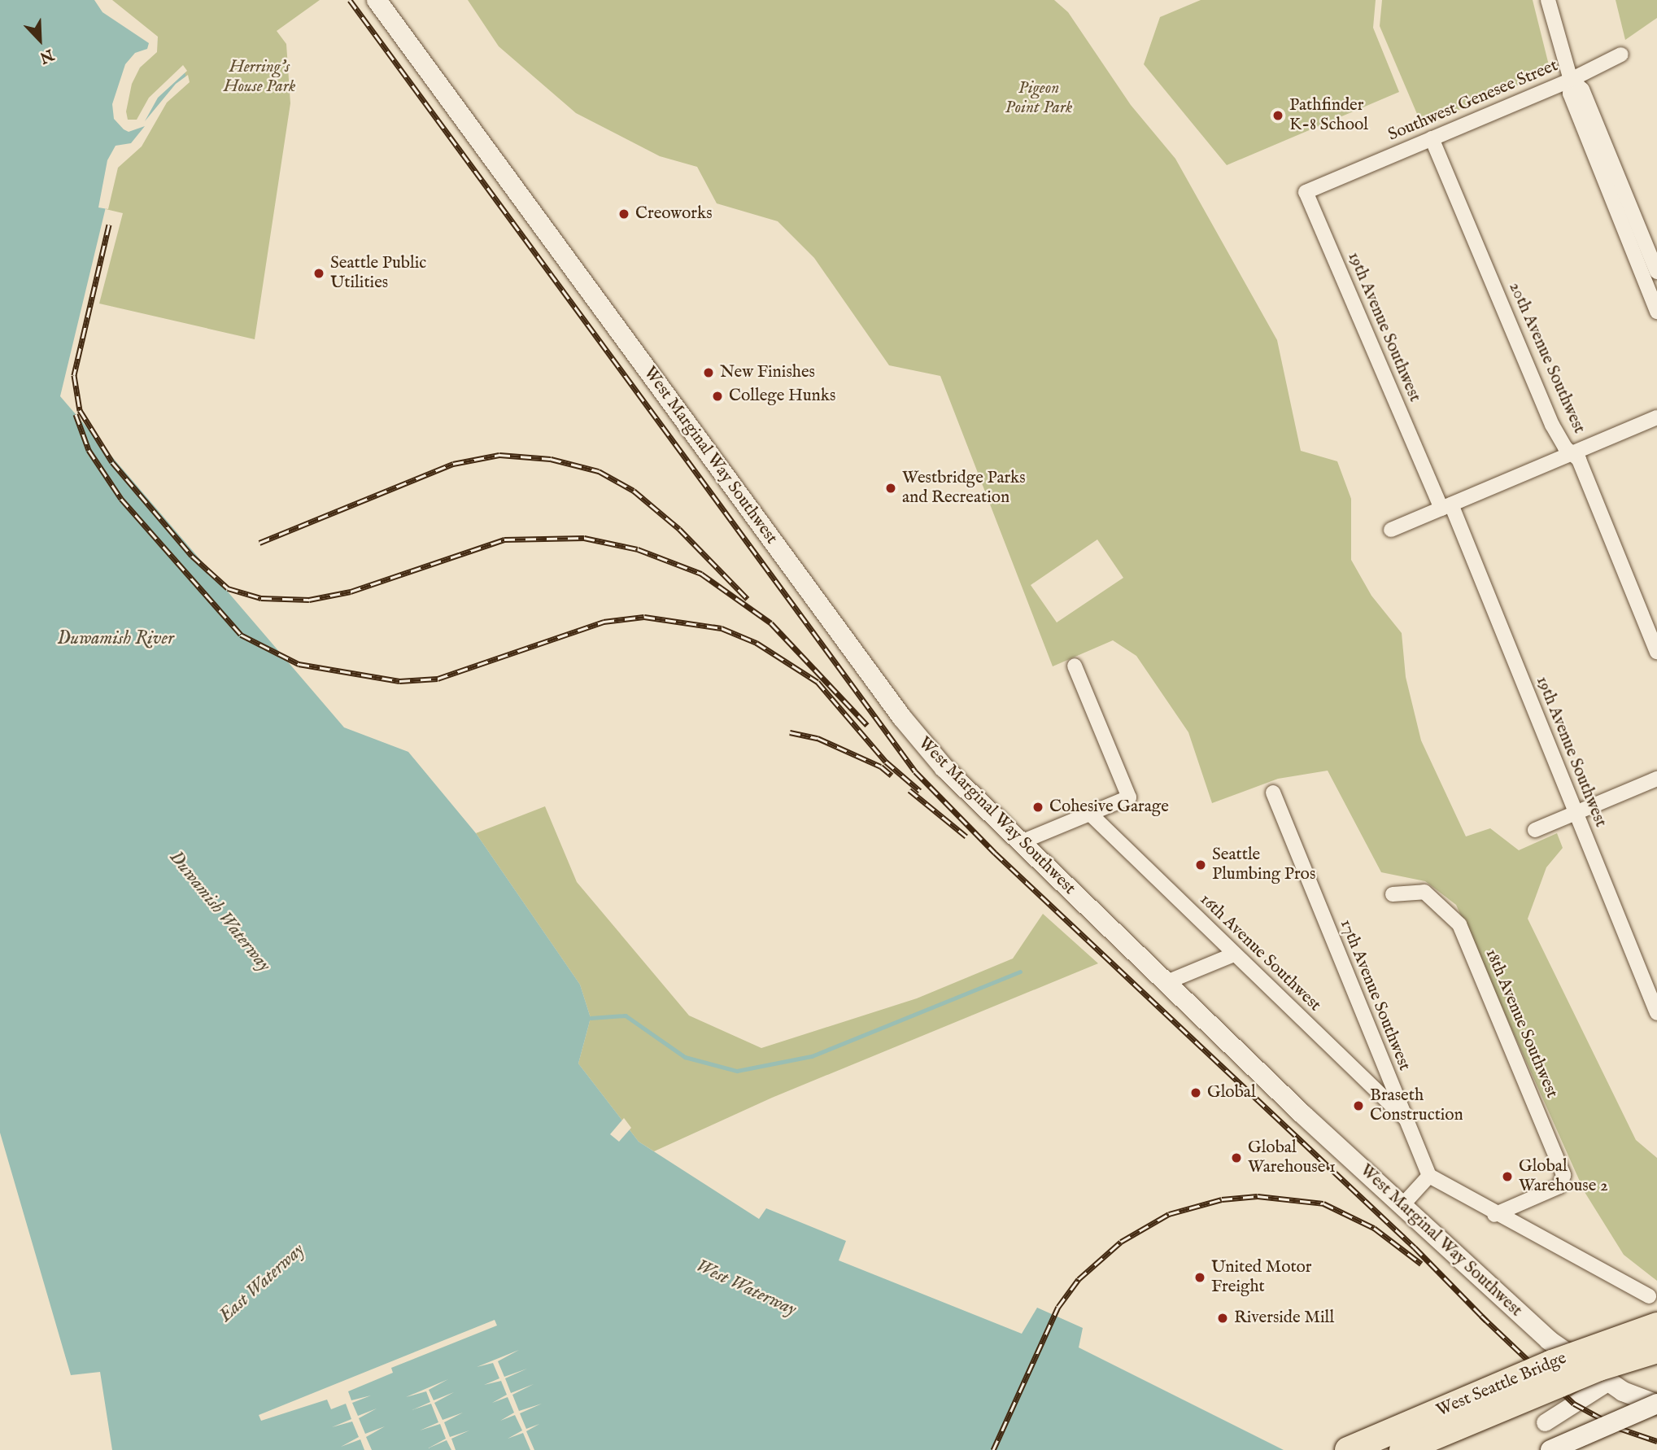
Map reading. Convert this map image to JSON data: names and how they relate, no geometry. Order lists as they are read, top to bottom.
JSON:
{
  "streets": {
    "highway": ["West Seattle Bridge"],
    "main road": ["West Marginal Way Southwest"],
    "street": [
      "Southwest Genesee Street",
      "19th Avenue Southwest",
      "20th Avenue Southwest",
      "16th Avenue Southwest",
      "17th Avenue Southwest",
      "18th Avenue Southwest"
    ]
  },
  "crossings": [
    ["Southwest Genesee Street", "19th Avenue Southwest"],
    ["Southwest Genesee Street", "20th Avenue Southwest"],
    ["16th Avenue Southwest", "17th Avenue Southwest"]
  ],
  "water": [
    "Duwamish River",
    "Duwamish Waterway",
    "East Waterway",
    "West Waterway"
  ],
  "parks": ["Herring's House Park", "Pigeon Point Park"],
  "places": [
    "Pathfinder K-8 School",
    "Creoworks",
    "Seattle Public Utilities",
    "New Finishes",
    "College Hunks",
    "Westbridge Parks and Recreation",
    "Cohesive Garage",
    "Seattle Plumbing Pros",
    "Global",
    "Braseth Construction",
    "Global Warehouse 1",
    "Global Warehouse 2",
    "United Motor Freight",
    "Riverside Mill"
  ],
  "north": "bottom right"
}
